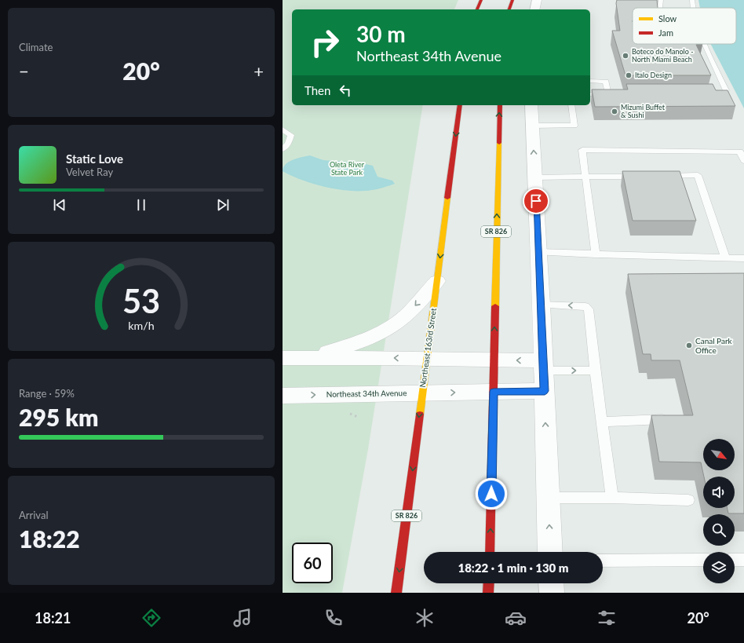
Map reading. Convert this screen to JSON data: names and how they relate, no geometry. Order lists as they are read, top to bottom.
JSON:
{
  "streets": {
    "main road": ["SR 826", "Northeast 163rd Street"],
    "street": ["Northeast 34th Avenue"]
  },
  "crossings": [
    ["SR 826", "Northeast 34th Avenue"],
    ["Northeast 163rd Street", "Northeast 34th Avenue"]
  ],
  "parks": ["Oleta River State Park"],
  "places": [
    "Boteco do Manolo - North Miami Beach",
    "Italo Design",
    "Mizumi Buffet & Sushi",
    "Canal Park Office"
  ],
  "legend": ["Slow", "Jam"],
  "north": "bottom right",
  "page": {
    "tile": [
      "Climate",
      ["Range · 59%", "295 km"],
      ["Arrival", "18:22"]
    ],
    "turn": ["30 m", "Northeast 34th Avenue"],
    "heat": ["−", "20°", "+"],
    "then": "Then",
    "song": ["Static Love", "Velvet Ray"],
    "limit": "60",
    "trip": "18:22 · 1 min · 130 m",
    "tabs": ["18:21", "20°"],
    "gauge": ["53", "km/h"]
  }
}
